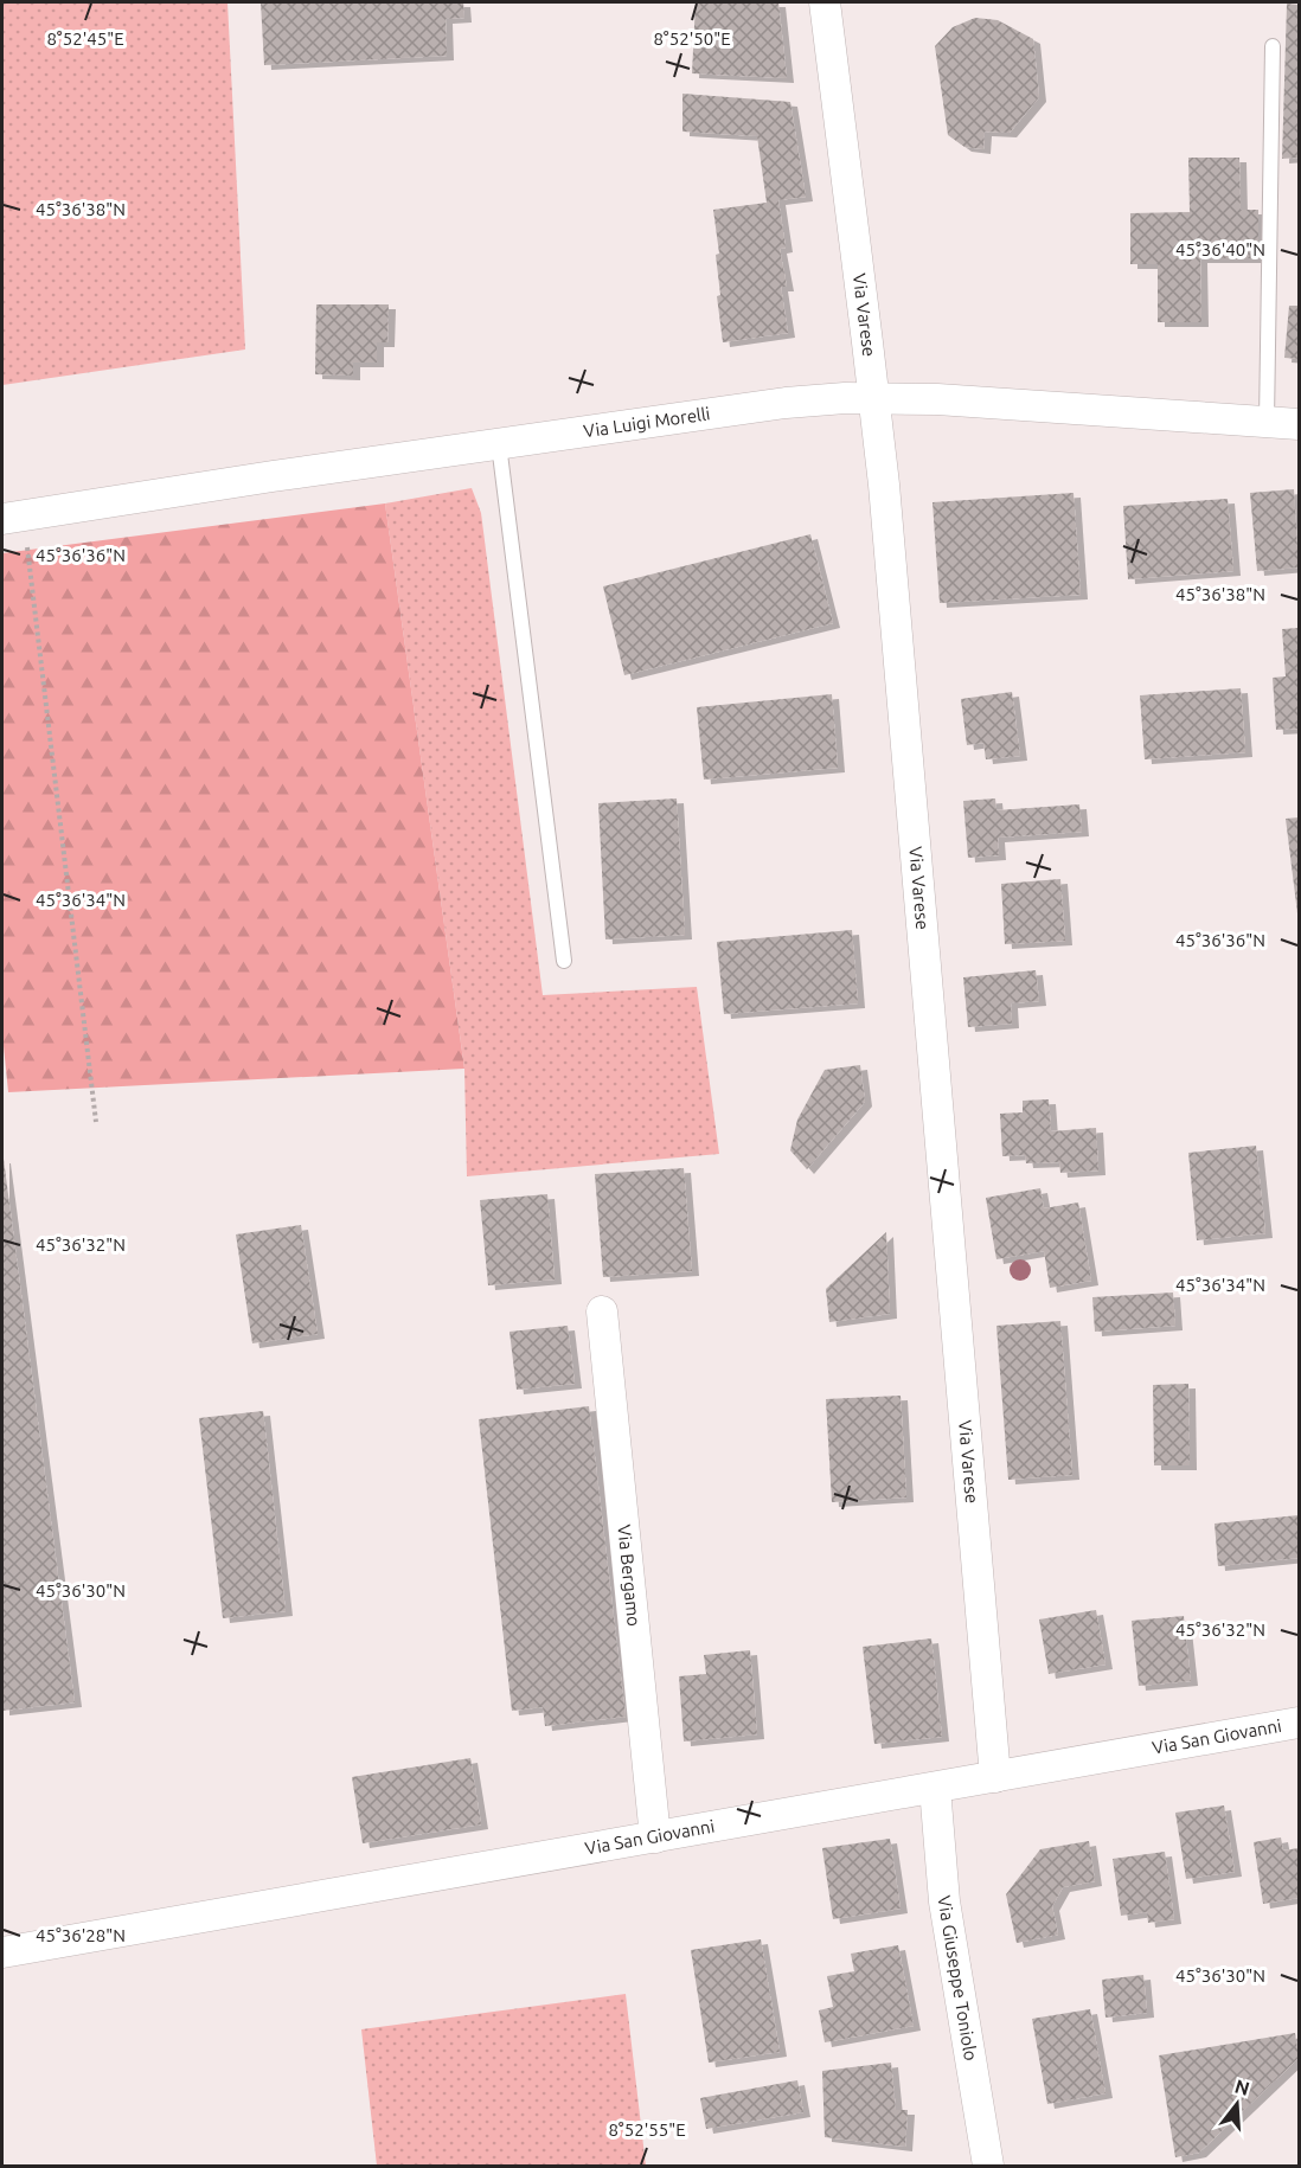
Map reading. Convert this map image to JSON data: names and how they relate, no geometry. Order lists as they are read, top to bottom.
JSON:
{
  "streets": {
    "street": [
      "Via Varese",
      "Via Luigi Morelli",
      "Via Bergamo",
      "Via San Giovanni",
      "Via Giuseppe Toniolo"
    ]
  },
  "crossings": [
    ["Via Varese", "Via Luigi Morelli"],
    ["Via Varese", "Via San Giovanni"],
    ["Via Bergamo", "Via San Giovanni"],
    ["Via San Giovanni", "Via Giuseppe Toniolo"]
  ],
  "north": "top",
  "coordinates": [
    "8°52'45\"E",
    "8°52'50\"E",
    "45°36'38\"N",
    "45°36'40\"N",
    "45°36'36\"N",
    "45°36'34\"N",
    "45°36'32\"N",
    "45°36'30\"N",
    "45°36'28\"N",
    "8°52'55\"E"
  ]
}
